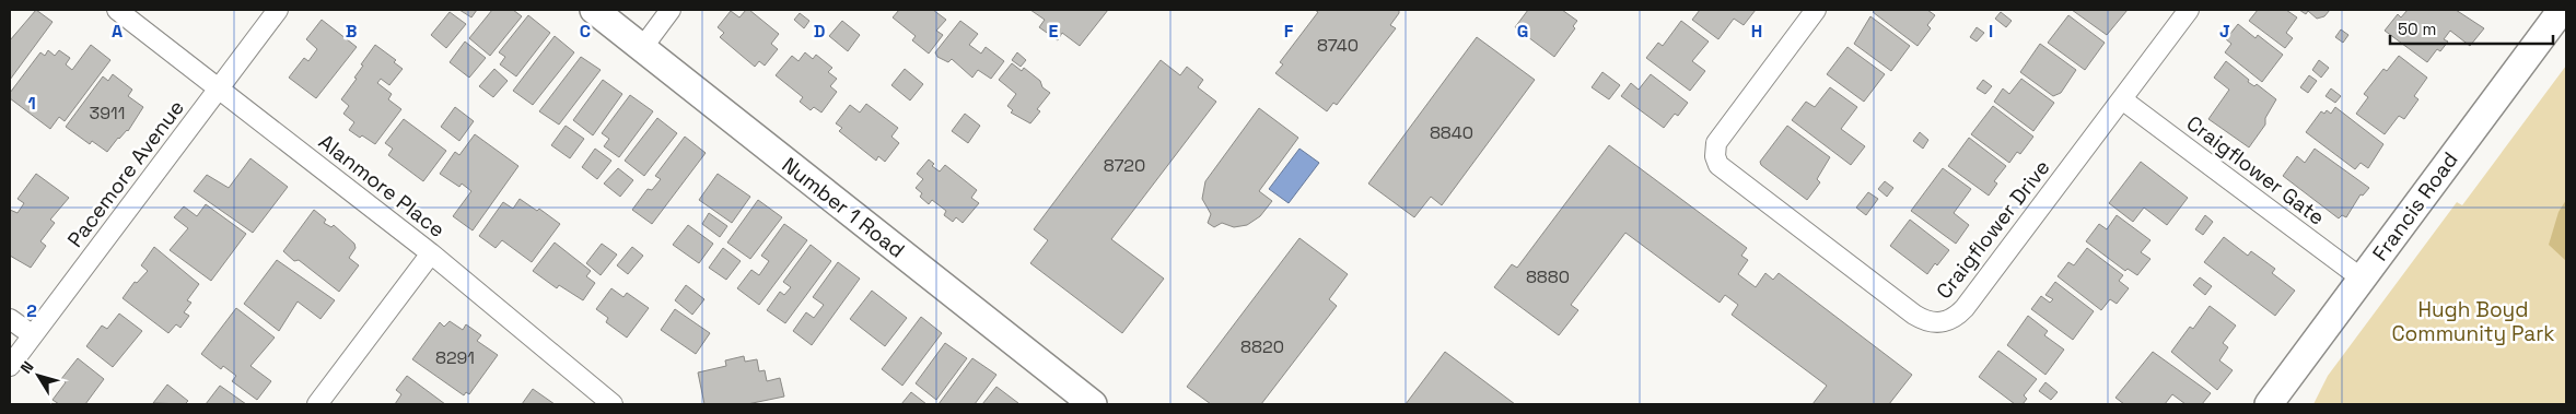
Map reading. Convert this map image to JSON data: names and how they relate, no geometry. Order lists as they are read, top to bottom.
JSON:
{
  "streets": {
    "main road": ["Francis Road", "Number 1 Road"],
    "street": [
      "Craigflower Gate",
      "Pacemore Avenue",
      "Alanmore Place",
      "Craigflower Drive"
    ]
  },
  "crossings": [
    ["Craigflower Gate", "Francis Road"],
    ["Craigflower Gate", "Craigflower Drive"],
    ["Pacemore Avenue", "Alanmore Place"]
  ],
  "parks": ["Hugh Boyd Community Park"],
  "house_numbers": [
    "8740",
    "3911",
    "8840",
    "8720",
    "8880",
    "8820",
    "8291"
  ],
  "scale_bar": "50 m",
  "north": "top left",
  "grid": {
    "columns": [
      "A",
      "B",
      "C",
      "D",
      "E",
      "F",
      "G",
      "H",
      "I",
      "J"
    ],
    "rows": ["1", "2"]
  }
}
